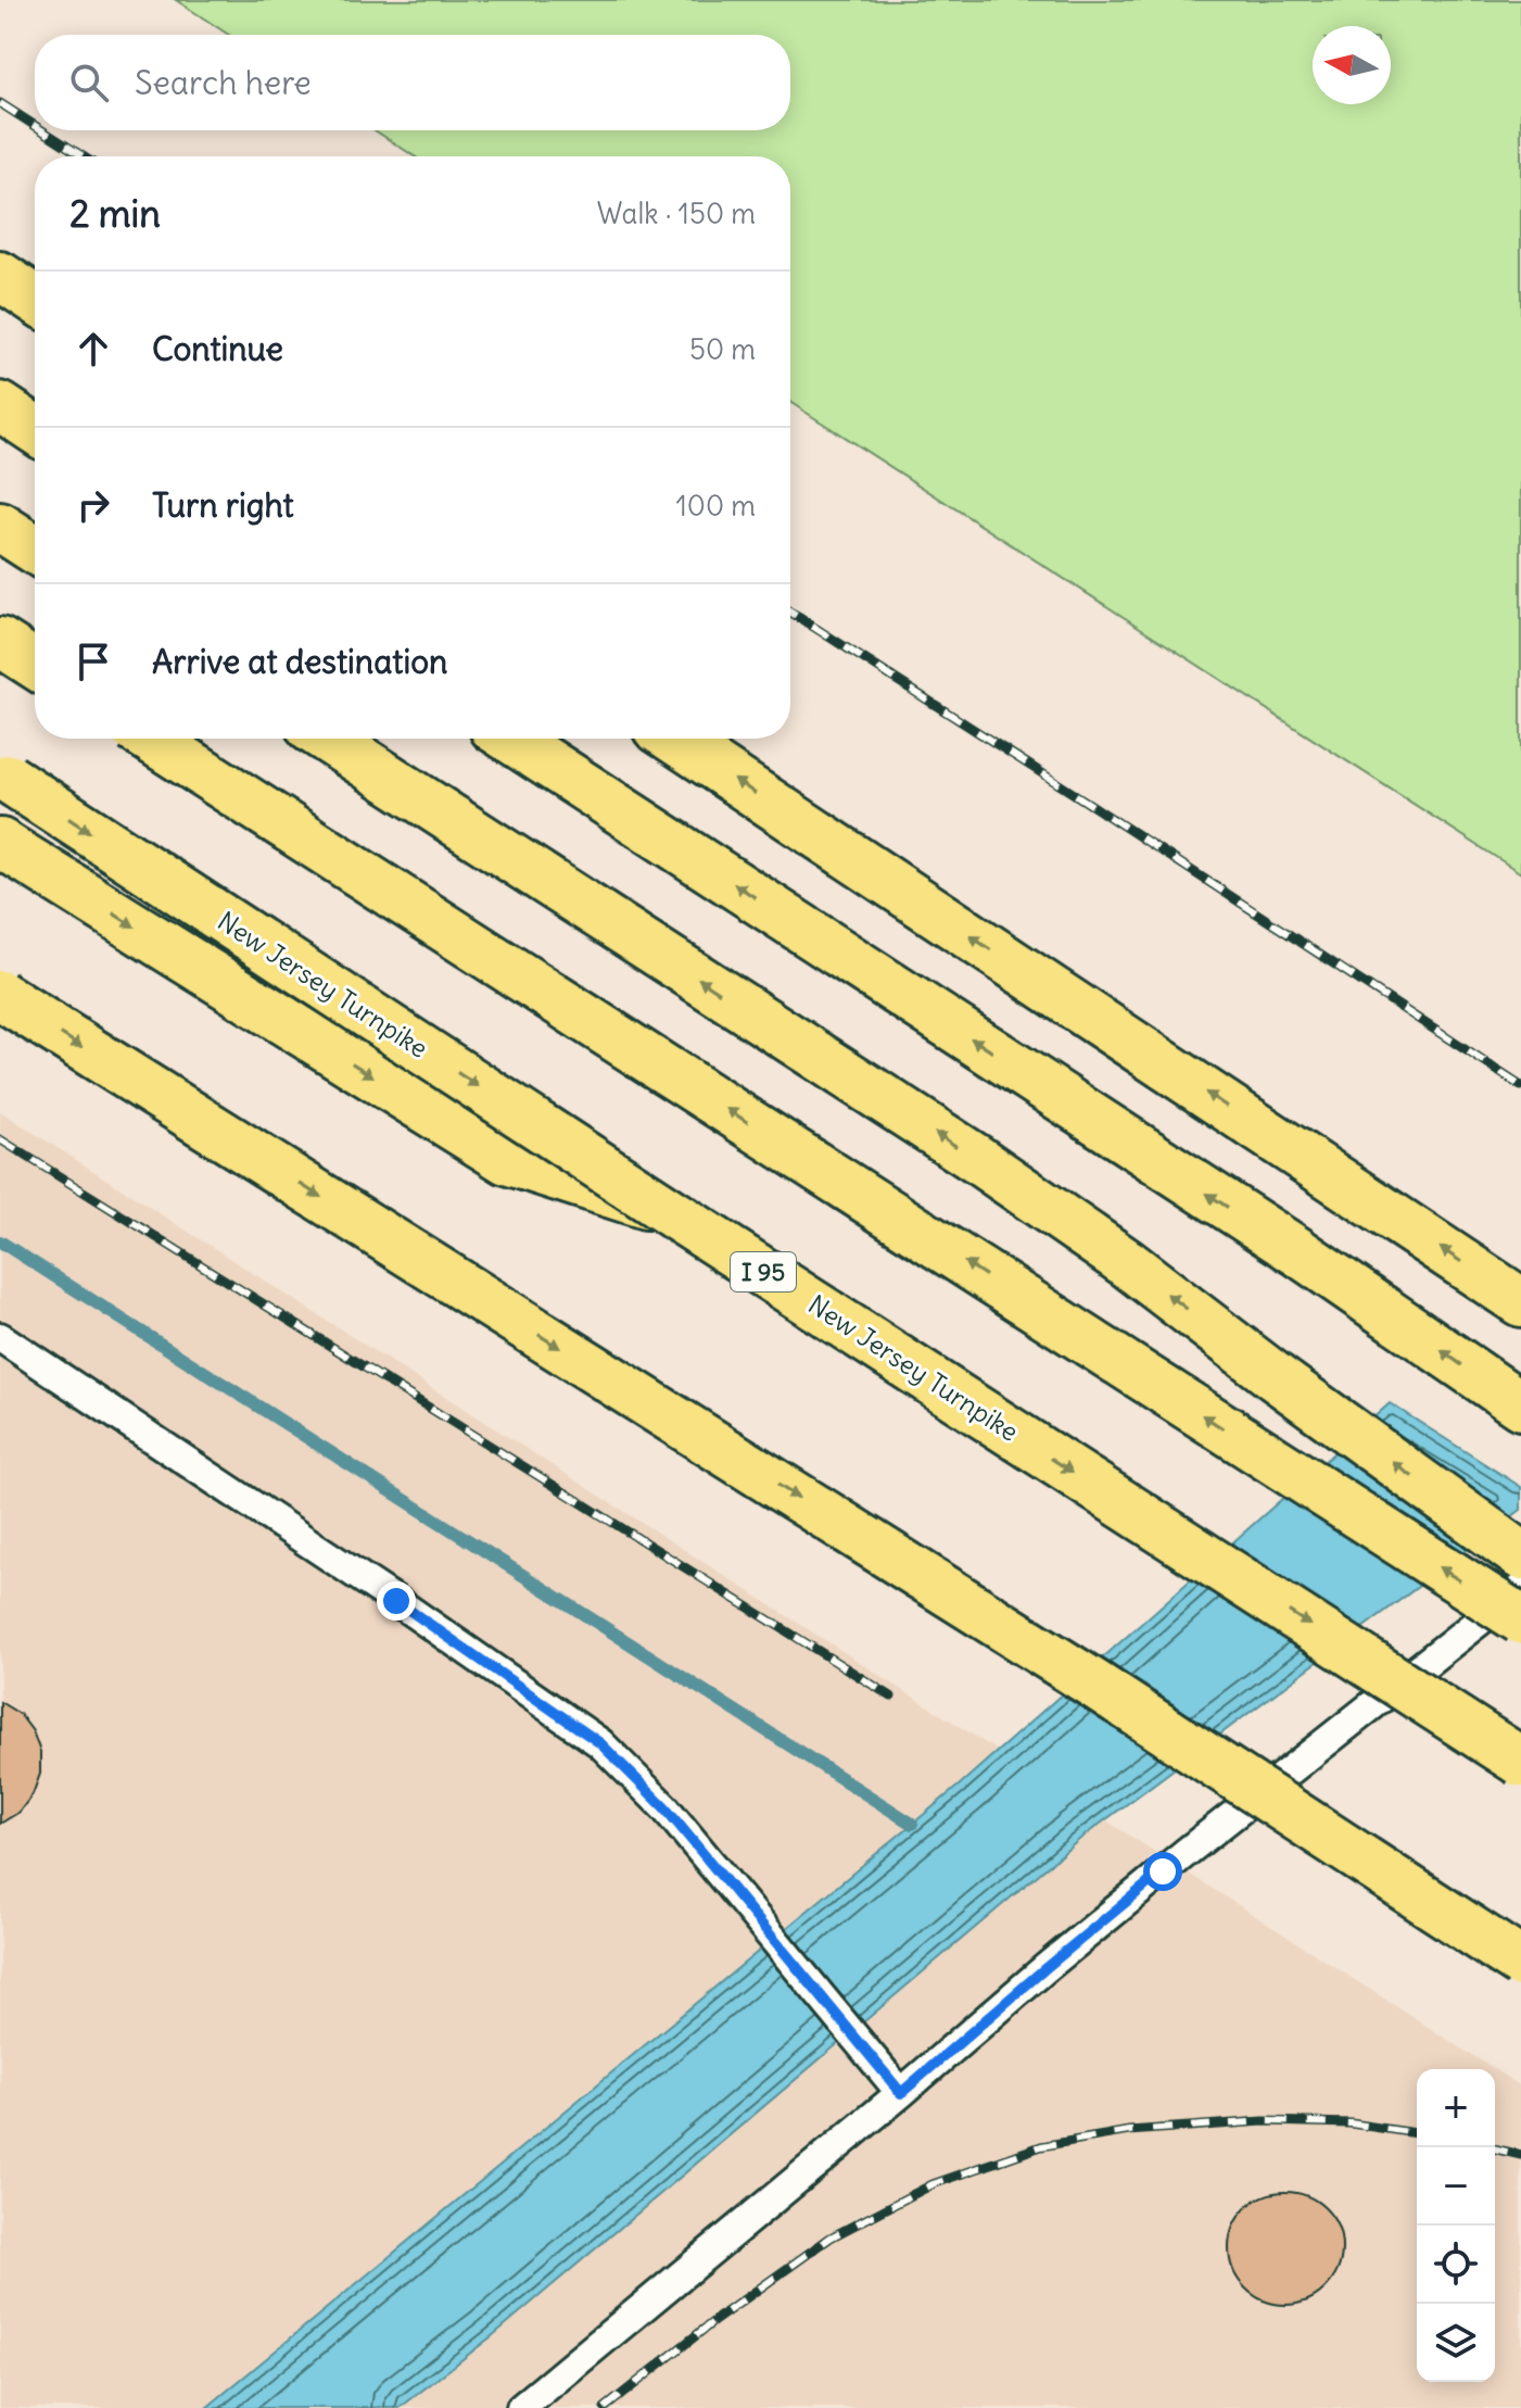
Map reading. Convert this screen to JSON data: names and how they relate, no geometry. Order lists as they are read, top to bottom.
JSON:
{
  "streets": {
    "highway": ["New Jersey Turnpike", "I 95"]
  },
  "north": "left",
  "page": {
    "search": "Search here",
    "heading": ["2 min", "Walk · 150 m"],
    "list": [
      ["Continue", "50 m"],
      ["Turn right", "100 m"],
      "Arrive at destination"
    ],
    "map_buttons": ["+", "−"]
  }
}
